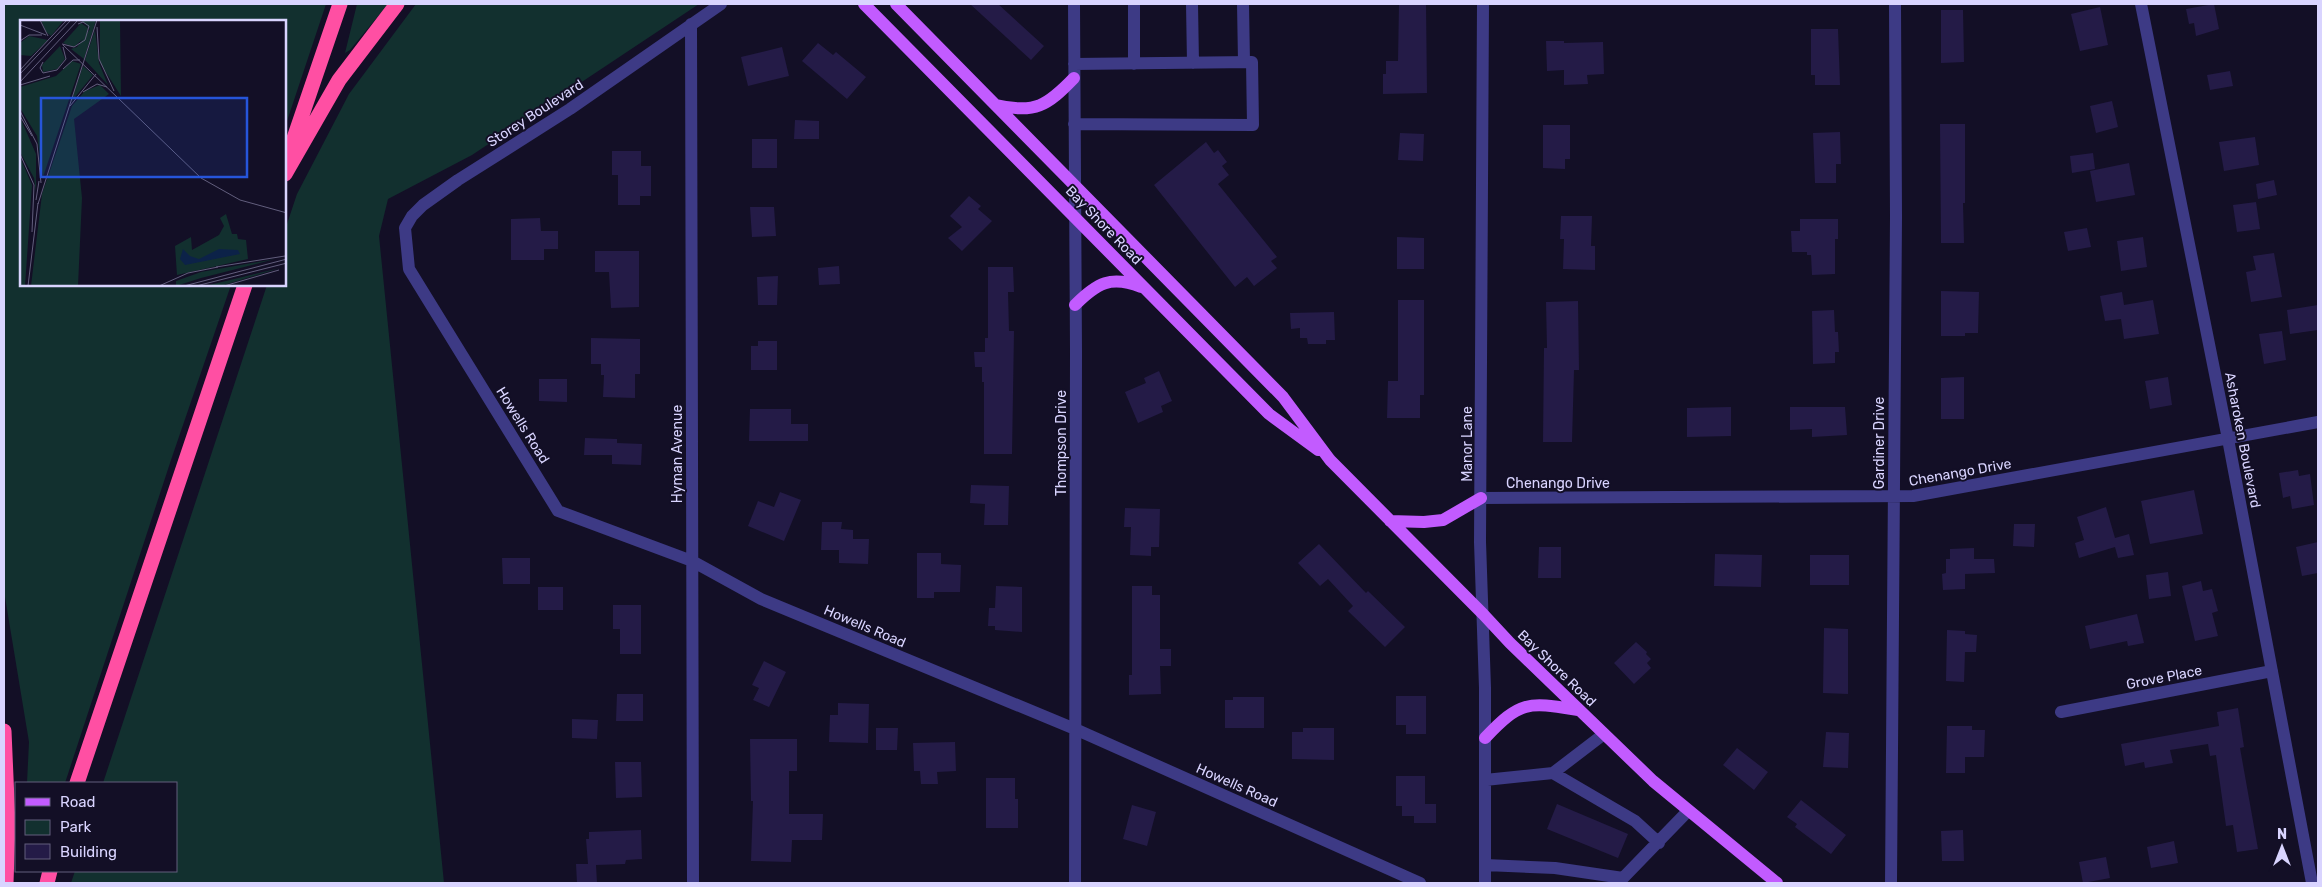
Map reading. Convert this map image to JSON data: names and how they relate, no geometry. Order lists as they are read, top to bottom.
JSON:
{
  "streets": {
    "main road": ["Bay Shore Road"],
    "street": [
      "Storey Boulevard",
      "Howells Road",
      "Asharoken Boulevard",
      "Thompson Drive",
      "Gardiner Drive",
      "Manor Lane",
      "Hyman Avenue",
      "Chenango Drive",
      "Grove Place"
    ]
  },
  "crossings": [
    ["Storey Boulevard", "Howells Road"],
    ["Storey Boulevard", "Hyman Avenue"],
    ["Bay Shore Road", "Thompson Drive"],
    ["Bay Shore Road", "Manor Lane"],
    ["Howells Road", "Thompson Drive"],
    ["Howells Road", "Hyman Avenue"],
    ["Asharoken Boulevard", "Chenango Drive"],
    ["Asharoken Boulevard", "Grove Place"],
    ["Gardiner Drive", "Chenango Drive"],
    ["Manor Lane", "Chenango Drive"]
  ],
  "legend": ["Road", "Park", "Building"],
  "north": "top"
}
